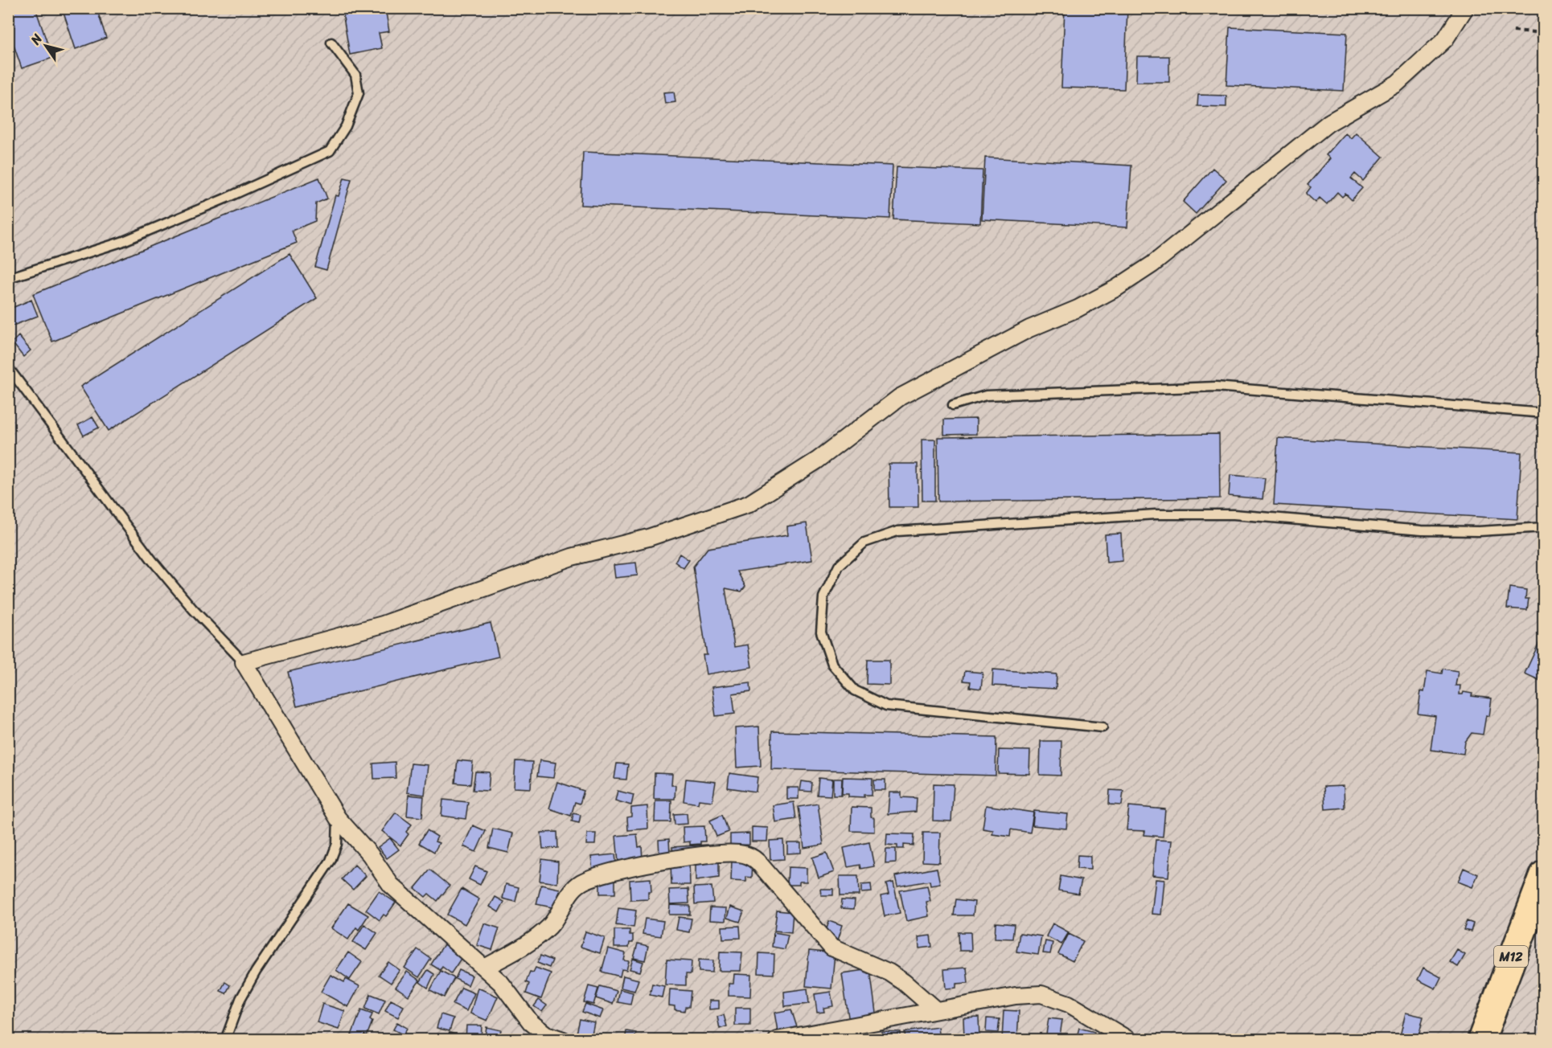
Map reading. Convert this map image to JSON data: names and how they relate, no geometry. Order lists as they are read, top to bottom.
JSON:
{
  "streets": {
    "highway": ["M12"]
  },
  "north": "top left"
}
